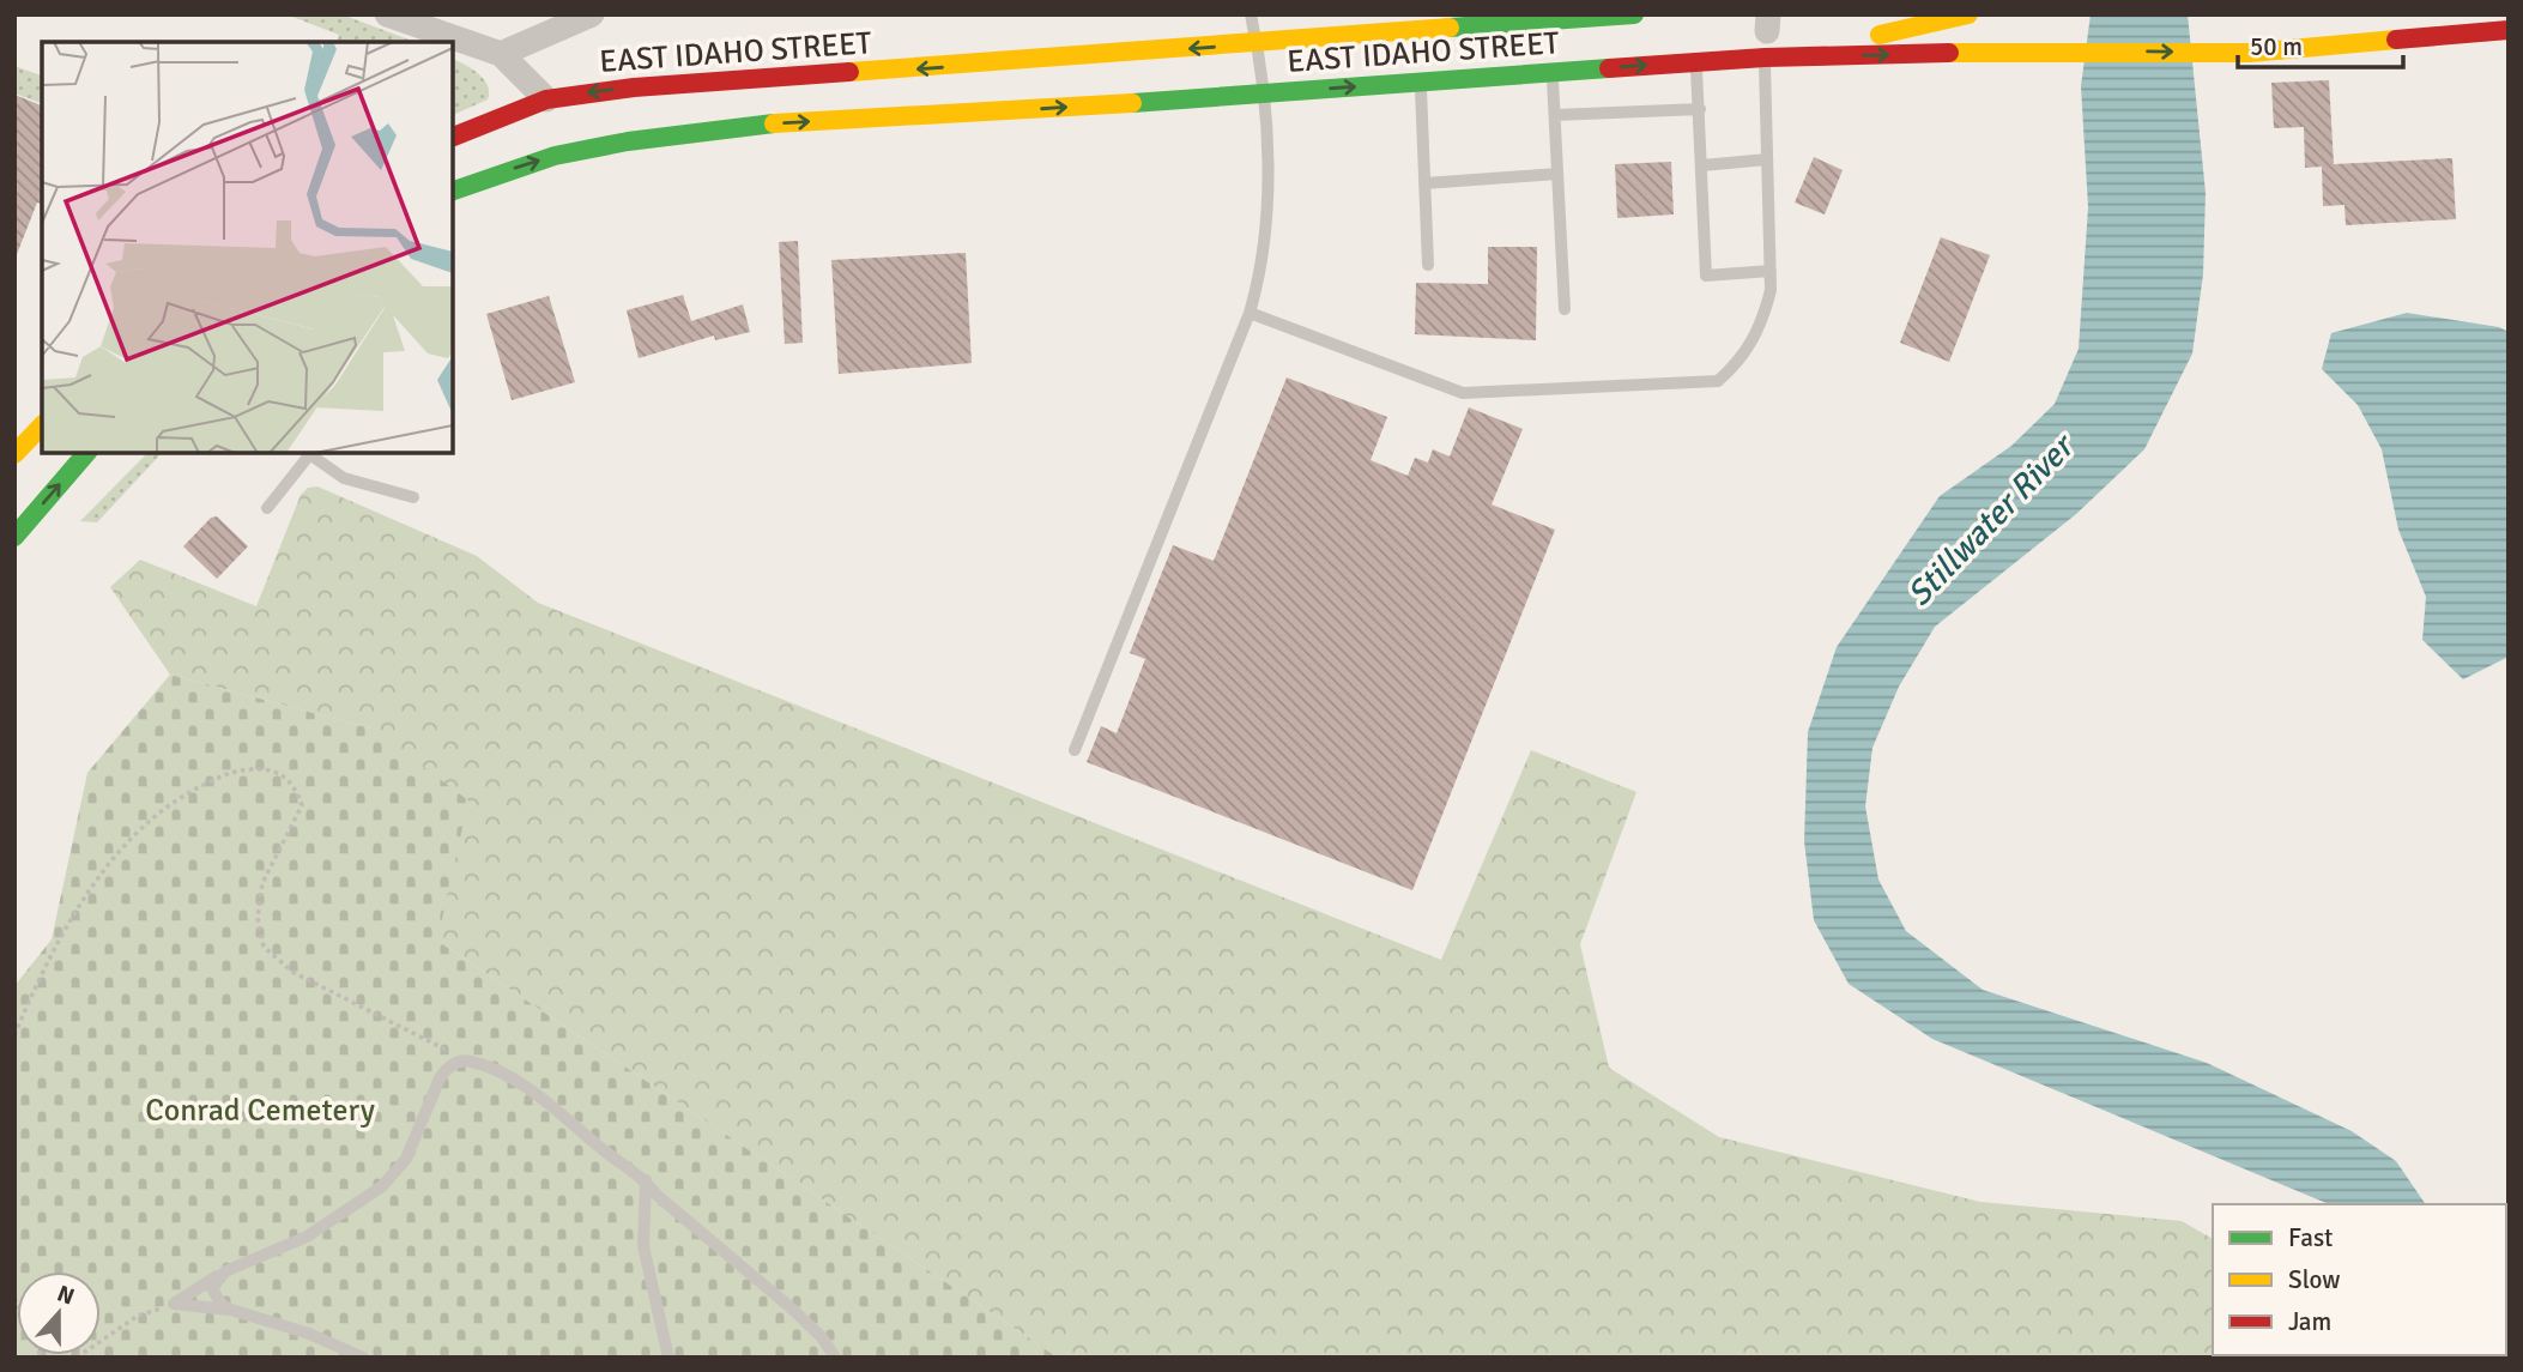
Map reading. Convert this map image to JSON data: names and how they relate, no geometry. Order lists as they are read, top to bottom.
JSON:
{
  "streets": {
    "highway": ["EAST IDAHO STREET"]
  },
  "water": ["Stillwater River"],
  "parks": ["Conrad Cemetery"],
  "legend": ["Fast", "Slow", "Jam"],
  "scale_bar": "50 m",
  "north": "top"
}
